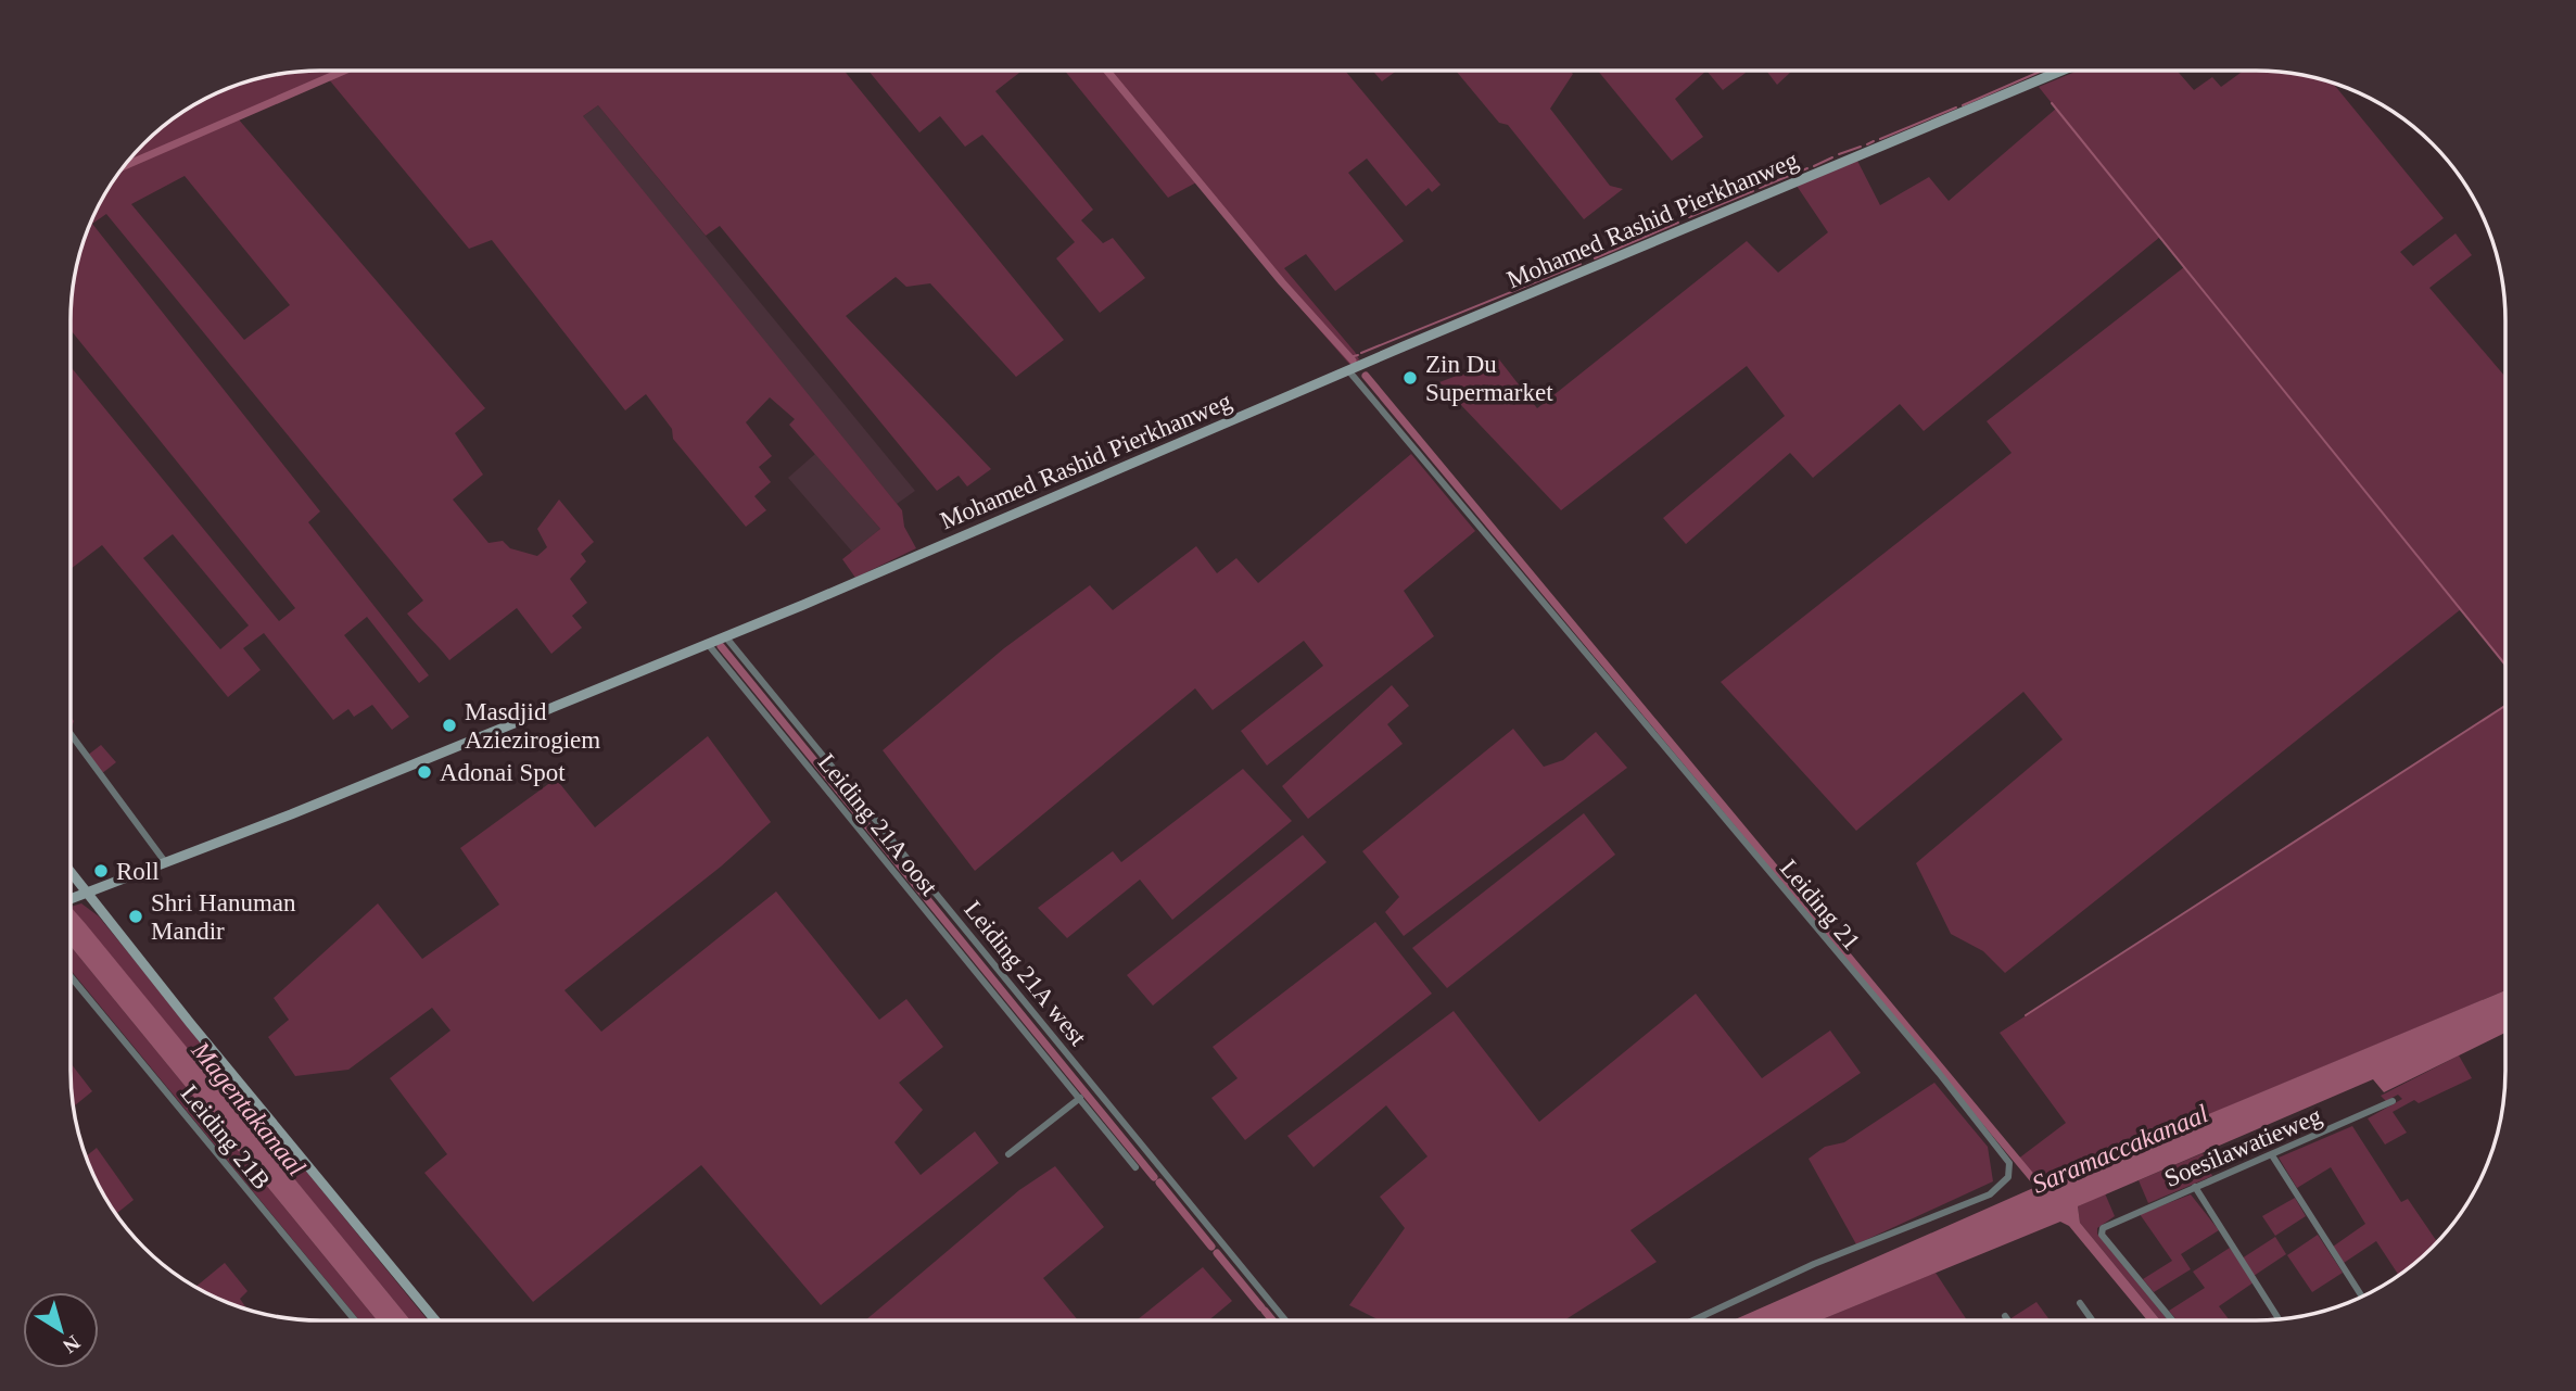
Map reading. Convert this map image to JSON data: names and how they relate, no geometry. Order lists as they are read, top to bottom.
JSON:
{
  "streets": {
    "street": [
      "Mohamed Rashid Pierkhanweg",
      "Leiding 21A oost",
      "Leiding 21",
      "Leiding 21A west",
      "Leiding 21B",
      "Soesilawatieweg"
    ]
  },
  "crossings": [
    ["Mohamed Rashid Pierkhanweg", "Leiding 21A oost"],
    ["Mohamed Rashid Pierkhanweg", "Leiding 21"],
    ["Mohamed Rashid Pierkhanweg", "Leiding 21A west"]
  ],
  "water": ["Magentakanaal", "Saramaccakanaal"],
  "places": [
    "Zin Du Supermarket",
    "Masdjid Aziezirogiem",
    "Adonai Spot",
    "Roll",
    "Shri Hanuman Mandir"
  ],
  "north": "bottom right"
}
